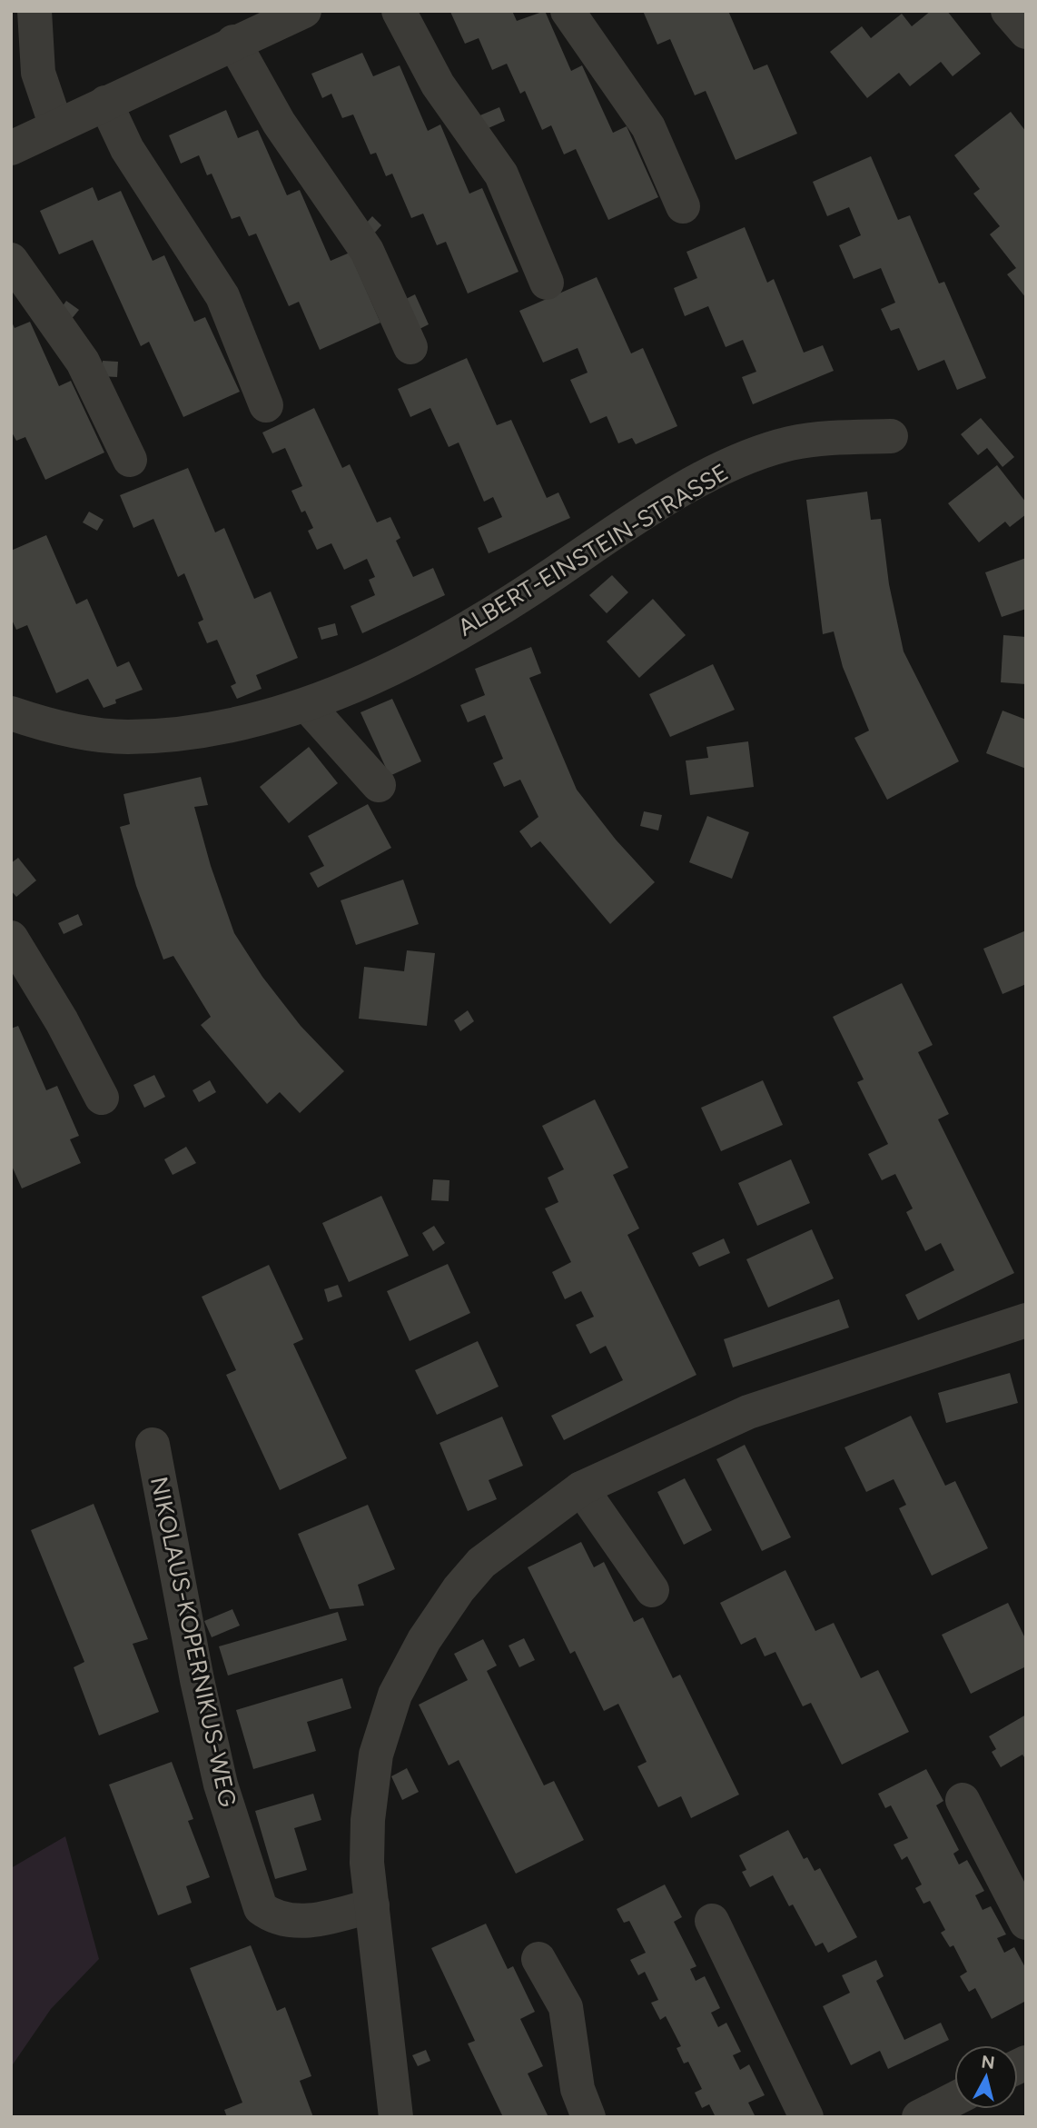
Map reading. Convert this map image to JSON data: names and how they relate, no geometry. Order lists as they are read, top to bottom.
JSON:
{
  "streets": {
    "street": ["ALBERT-EINSTEIN-STRASSE", "NIKOLAUS-KOPERNIKUS-WEG"]
  },
  "north": "top"
}
